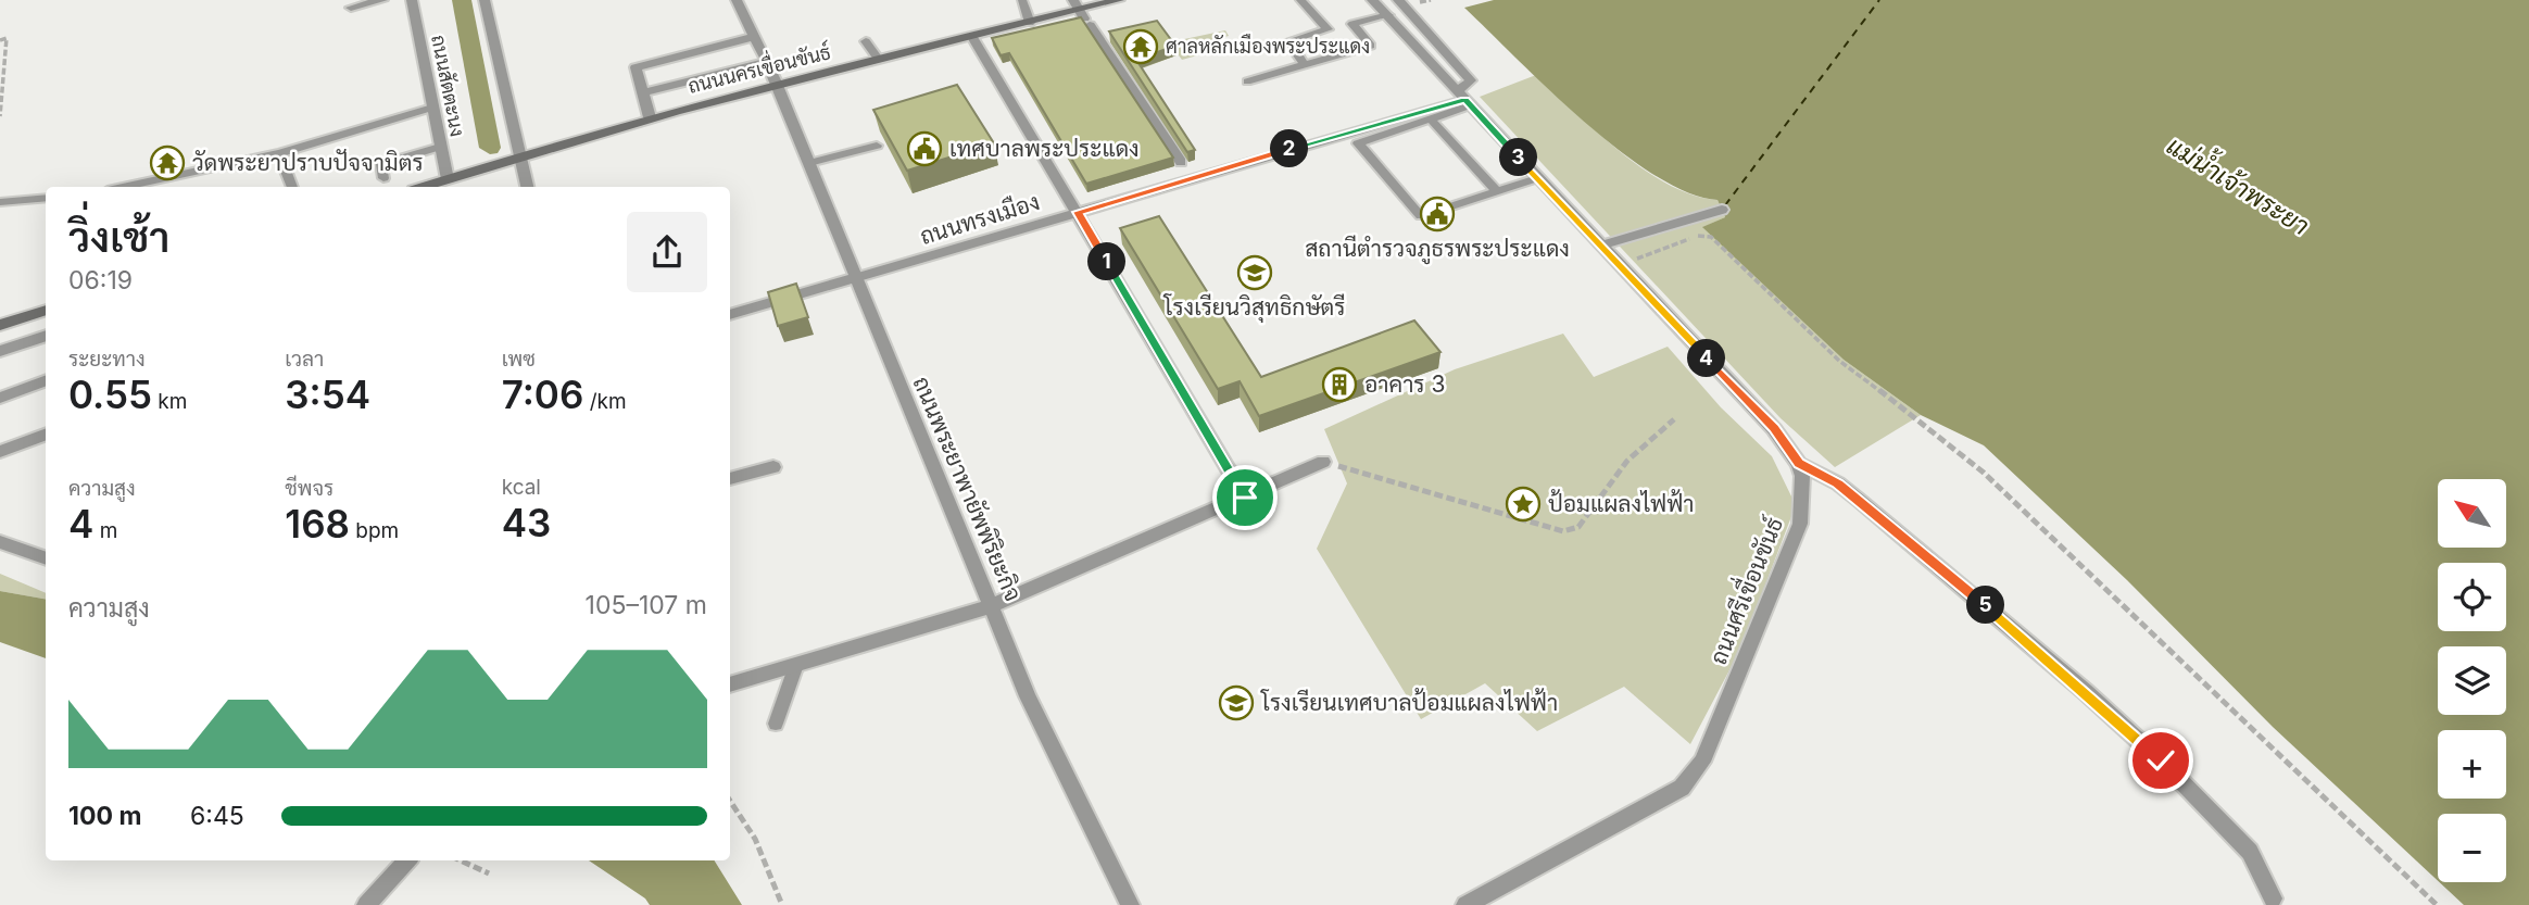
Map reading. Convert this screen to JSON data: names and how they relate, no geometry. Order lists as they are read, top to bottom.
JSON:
{
  "streets": {
    "main road": ["ถนนนครเขื่อนขันธ์"],
    "street": [
      "ถนนสัตตะนง",
      "ถนนทรงเมือง",
      "ถนนพระยาพายัพพิริยะกิจ",
      "ถนนศรีเขื่อนขันธ์"
    ]
  },
  "crossings": [
    ["ถนนนครเขื่อนขันธ์", "ถนนสัตตะนง"],
    ["ถนนนครเขื่อนขันธ์", "ถนนพระยาพายัพพิริยะกิจ"],
    ["ถนนทรงเมือง", "ถนนพระยาพายัพพิริยะกิจ"]
  ],
  "water": ["แม่น้ำเจ้าพระยา"],
  "places": {
    "temple": ["ศาลหลักเมืองพระประแดง", "วัดพระยาปราบปัจจามิตร"],
    "public building": ["เทศบาลพระประแดง", "สถานีตำรวจภูธรพระประแดง"],
    "school or university": ["โรงเรียนวิสุทธิกษัตรี", "โรงเรียนเทศบาลป้อมแผลงไฟฟ้า"],
    "building": ["อาคาร 3"],
    "place": ["ป้อมแผลงไฟฟ้า"]
  },
  "north": "top left",
  "page": {
    "pins": [
      "2",
      "3",
      "1",
      "4",
      "5"
    ],
    "heading": ["วิ่งเช้า", "06:19"],
    "stats": [
      ["ระยะทาง", "0.55 km"],
      ["เวลา", "3:54"],
      ["เพซ", "7:06 /km"],
      ["ความสูง", "4 m"],
      ["ชีพจร", "168 bpm"],
      ["kcal", "43"]
    ],
    "map_buttons": ["+", "−"],
    "chart": ["ความสูง", "105–107 m"],
    "list": [
      {
        "name": "100 m",
        "note": "6:45"
      }
    ]
  }
}
